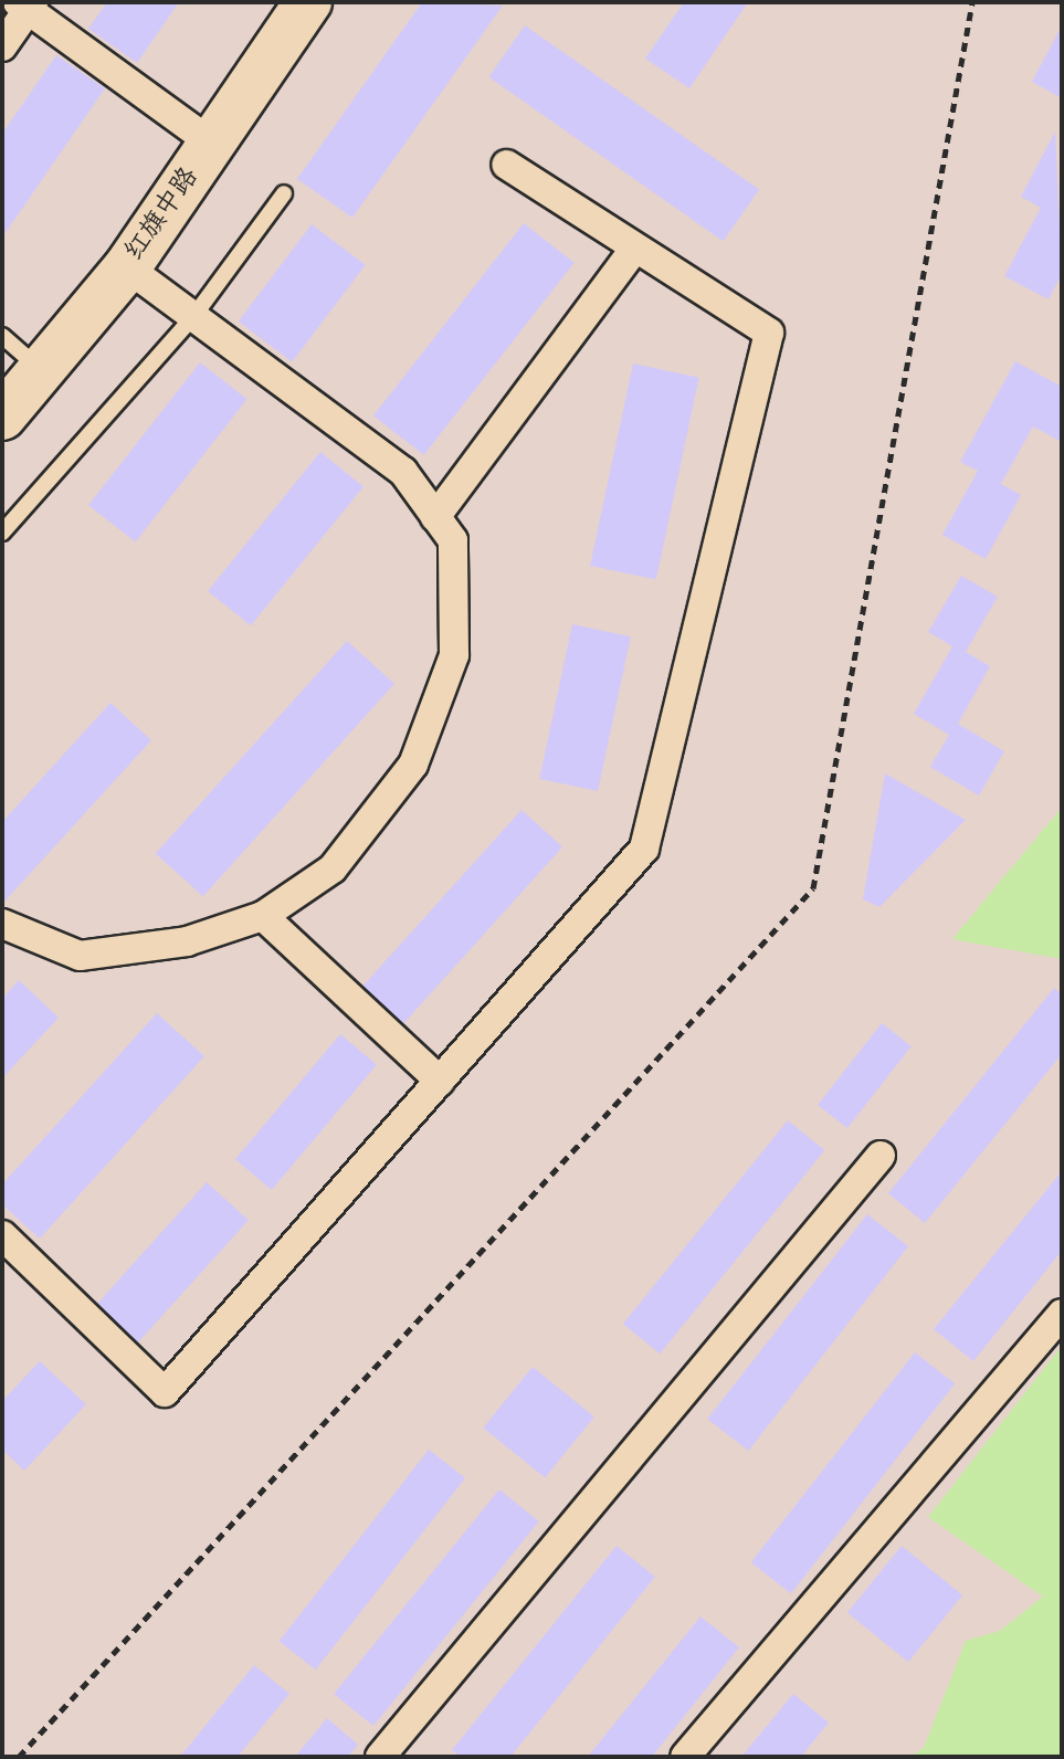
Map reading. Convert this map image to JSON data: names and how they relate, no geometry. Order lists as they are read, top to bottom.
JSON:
{
  "streets": {
    "main road": ["红旗中路"]
  }
}
